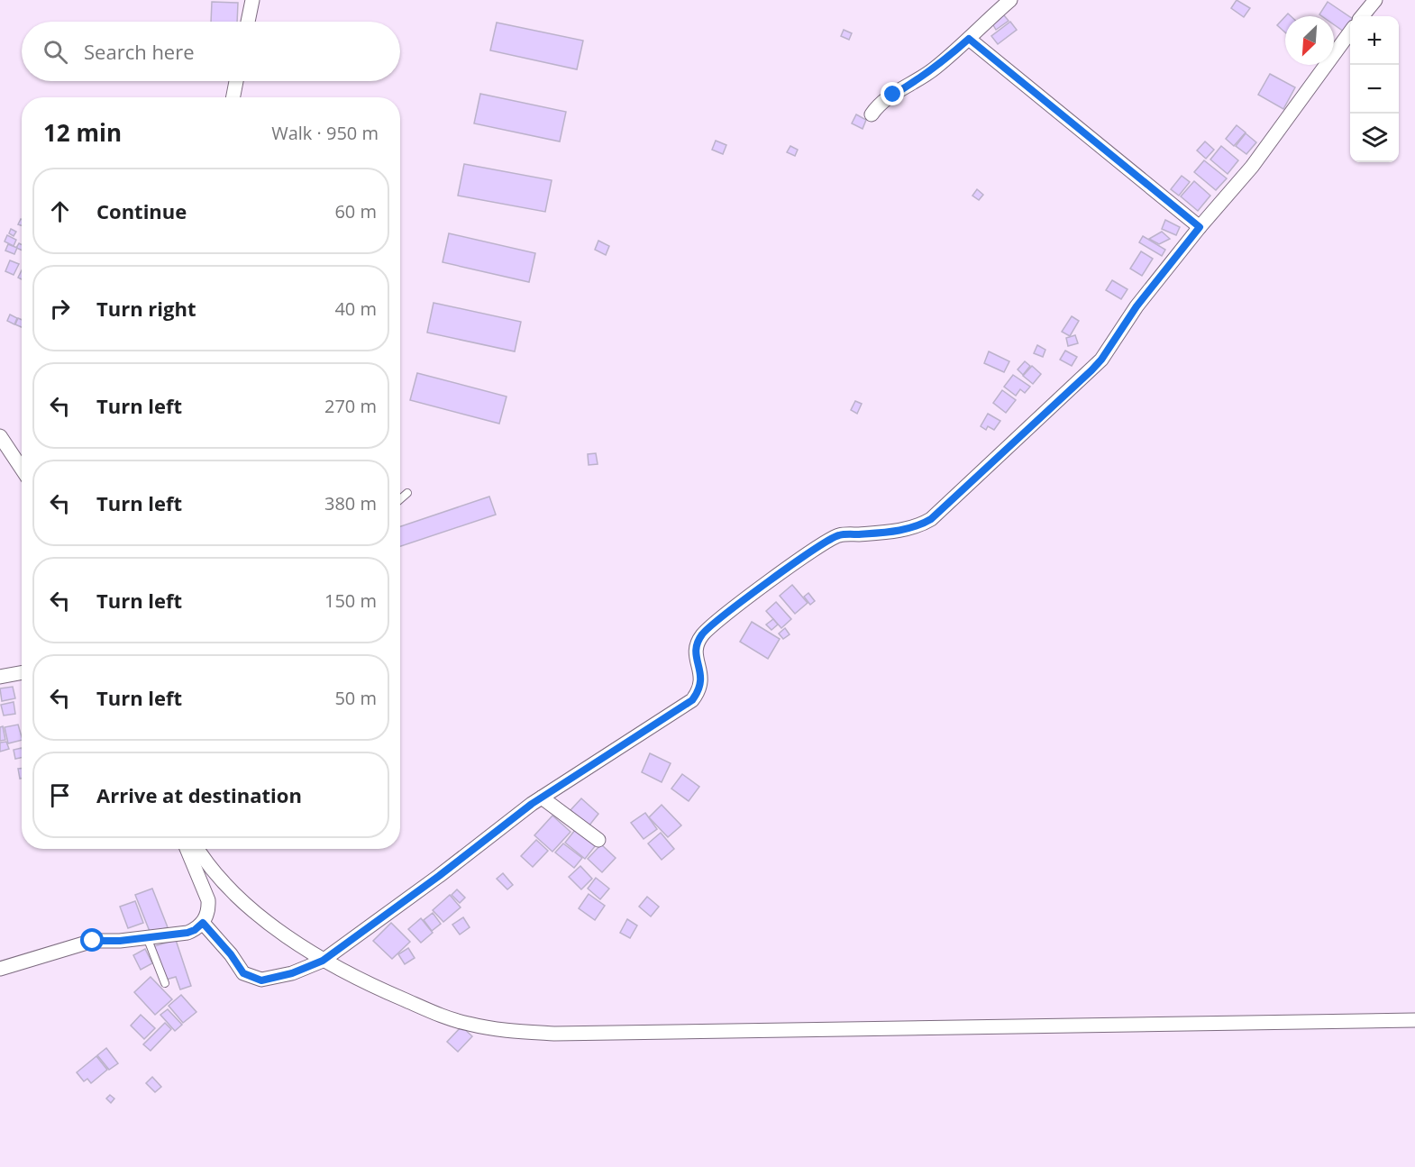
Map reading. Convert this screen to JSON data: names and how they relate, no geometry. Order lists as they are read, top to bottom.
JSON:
{
  "north": "bottom left",
  "page": {
    "map_buttons": ["+", "−"],
    "search": "Search here",
    "heading": ["12 min", "Walk · 950 m"],
    "list": [
      ["Continue", "60 m"],
      ["Turn right", "40 m"],
      ["Turn left", "270 m"],
      ["Turn left", "380 m"],
      ["Turn left", "150 m"],
      ["Turn left", "50 m"],
      "Arrive at destination"
    ]
  }
}
